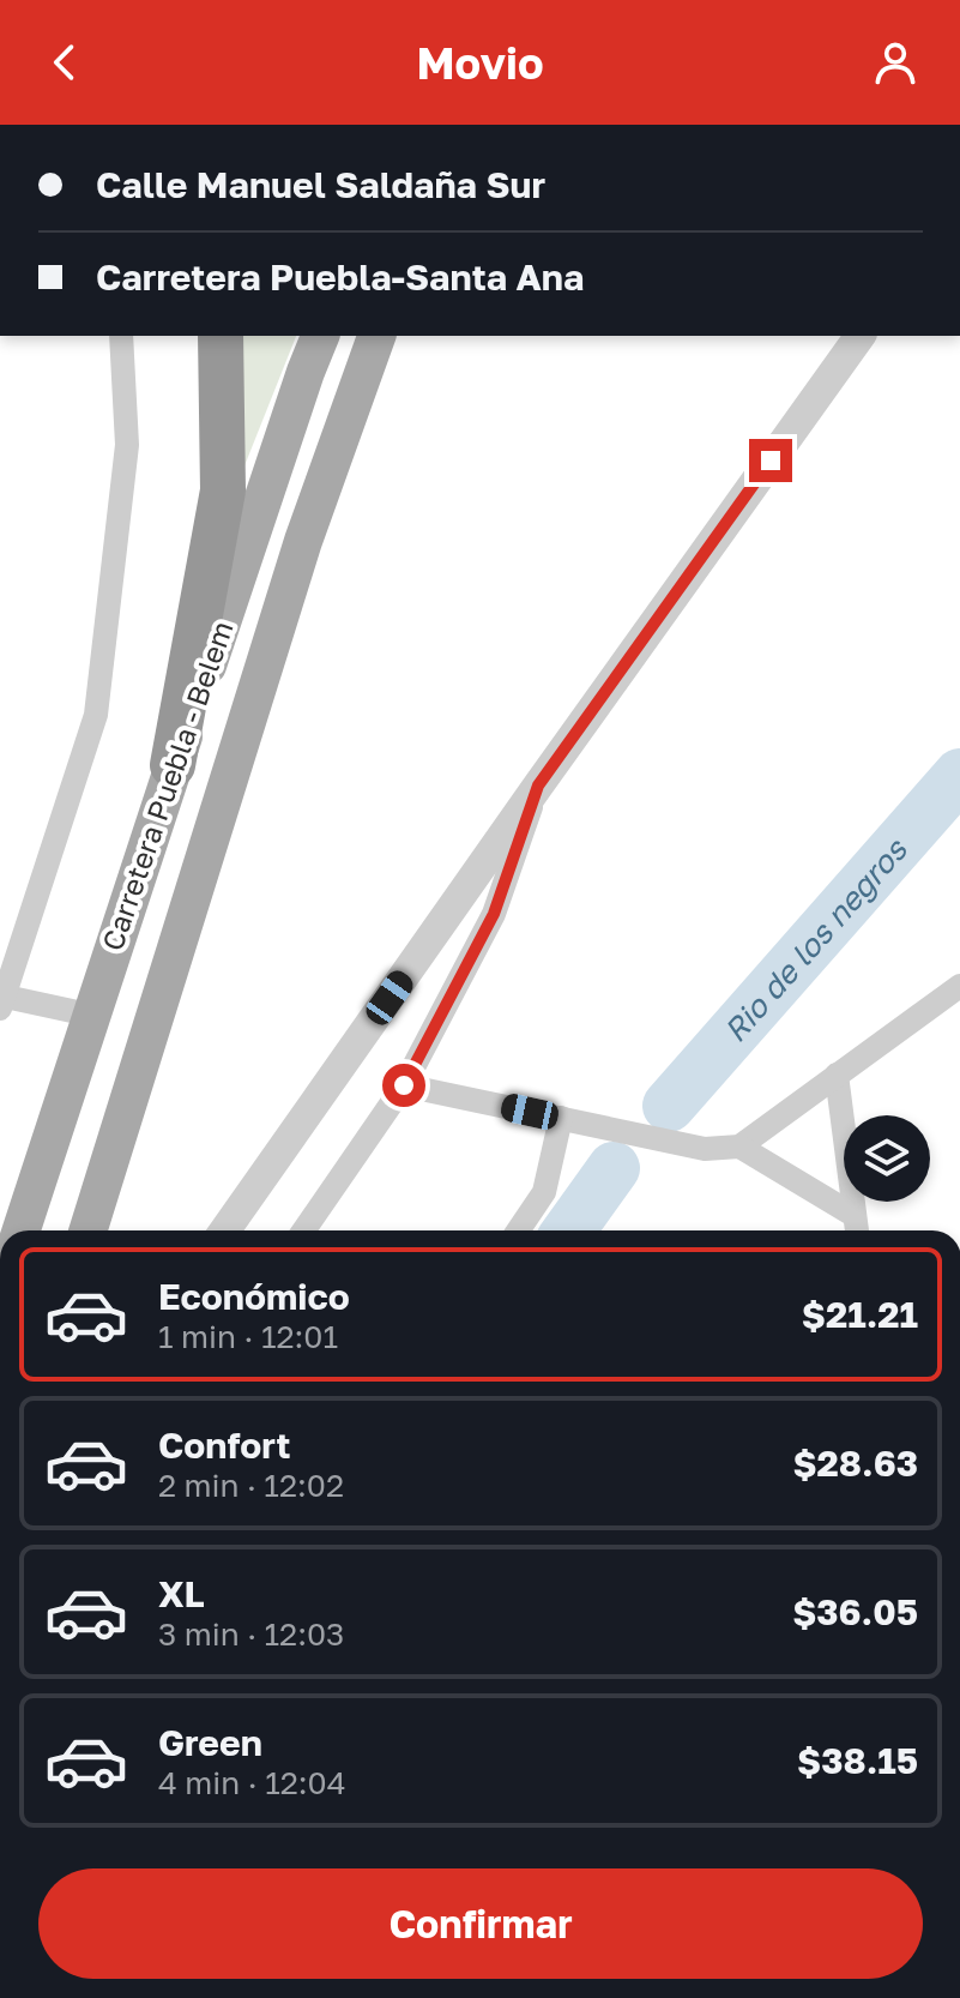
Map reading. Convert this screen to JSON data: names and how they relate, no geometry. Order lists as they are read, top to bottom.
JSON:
{
  "streets": {
    "main road": ["Carretera Puebla - Belem"]
  },
  "water": ["Rio de los negros"],
  "page": {
    "header": "Movio",
    "banner": ["Calle Manuel Saldaña Sur", "Carretera Puebla-Santa Ana"],
    "list": [
      {
        "name": "Económico",
        "note": "1 min · 12:01",
        "value": "$21.21"
      },
      {
        "name": "Confort",
        "note": "2 min · 12:02",
        "value": "$28.63"
      },
      {
        "name": "XL",
        "note": "3 min · 12:03",
        "value": "$36.05"
      },
      {
        "name": "Green",
        "note": "4 min · 12:04",
        "value": "$38.15"
      }
    ],
    "buttons": "Confirmar"
  }
}
